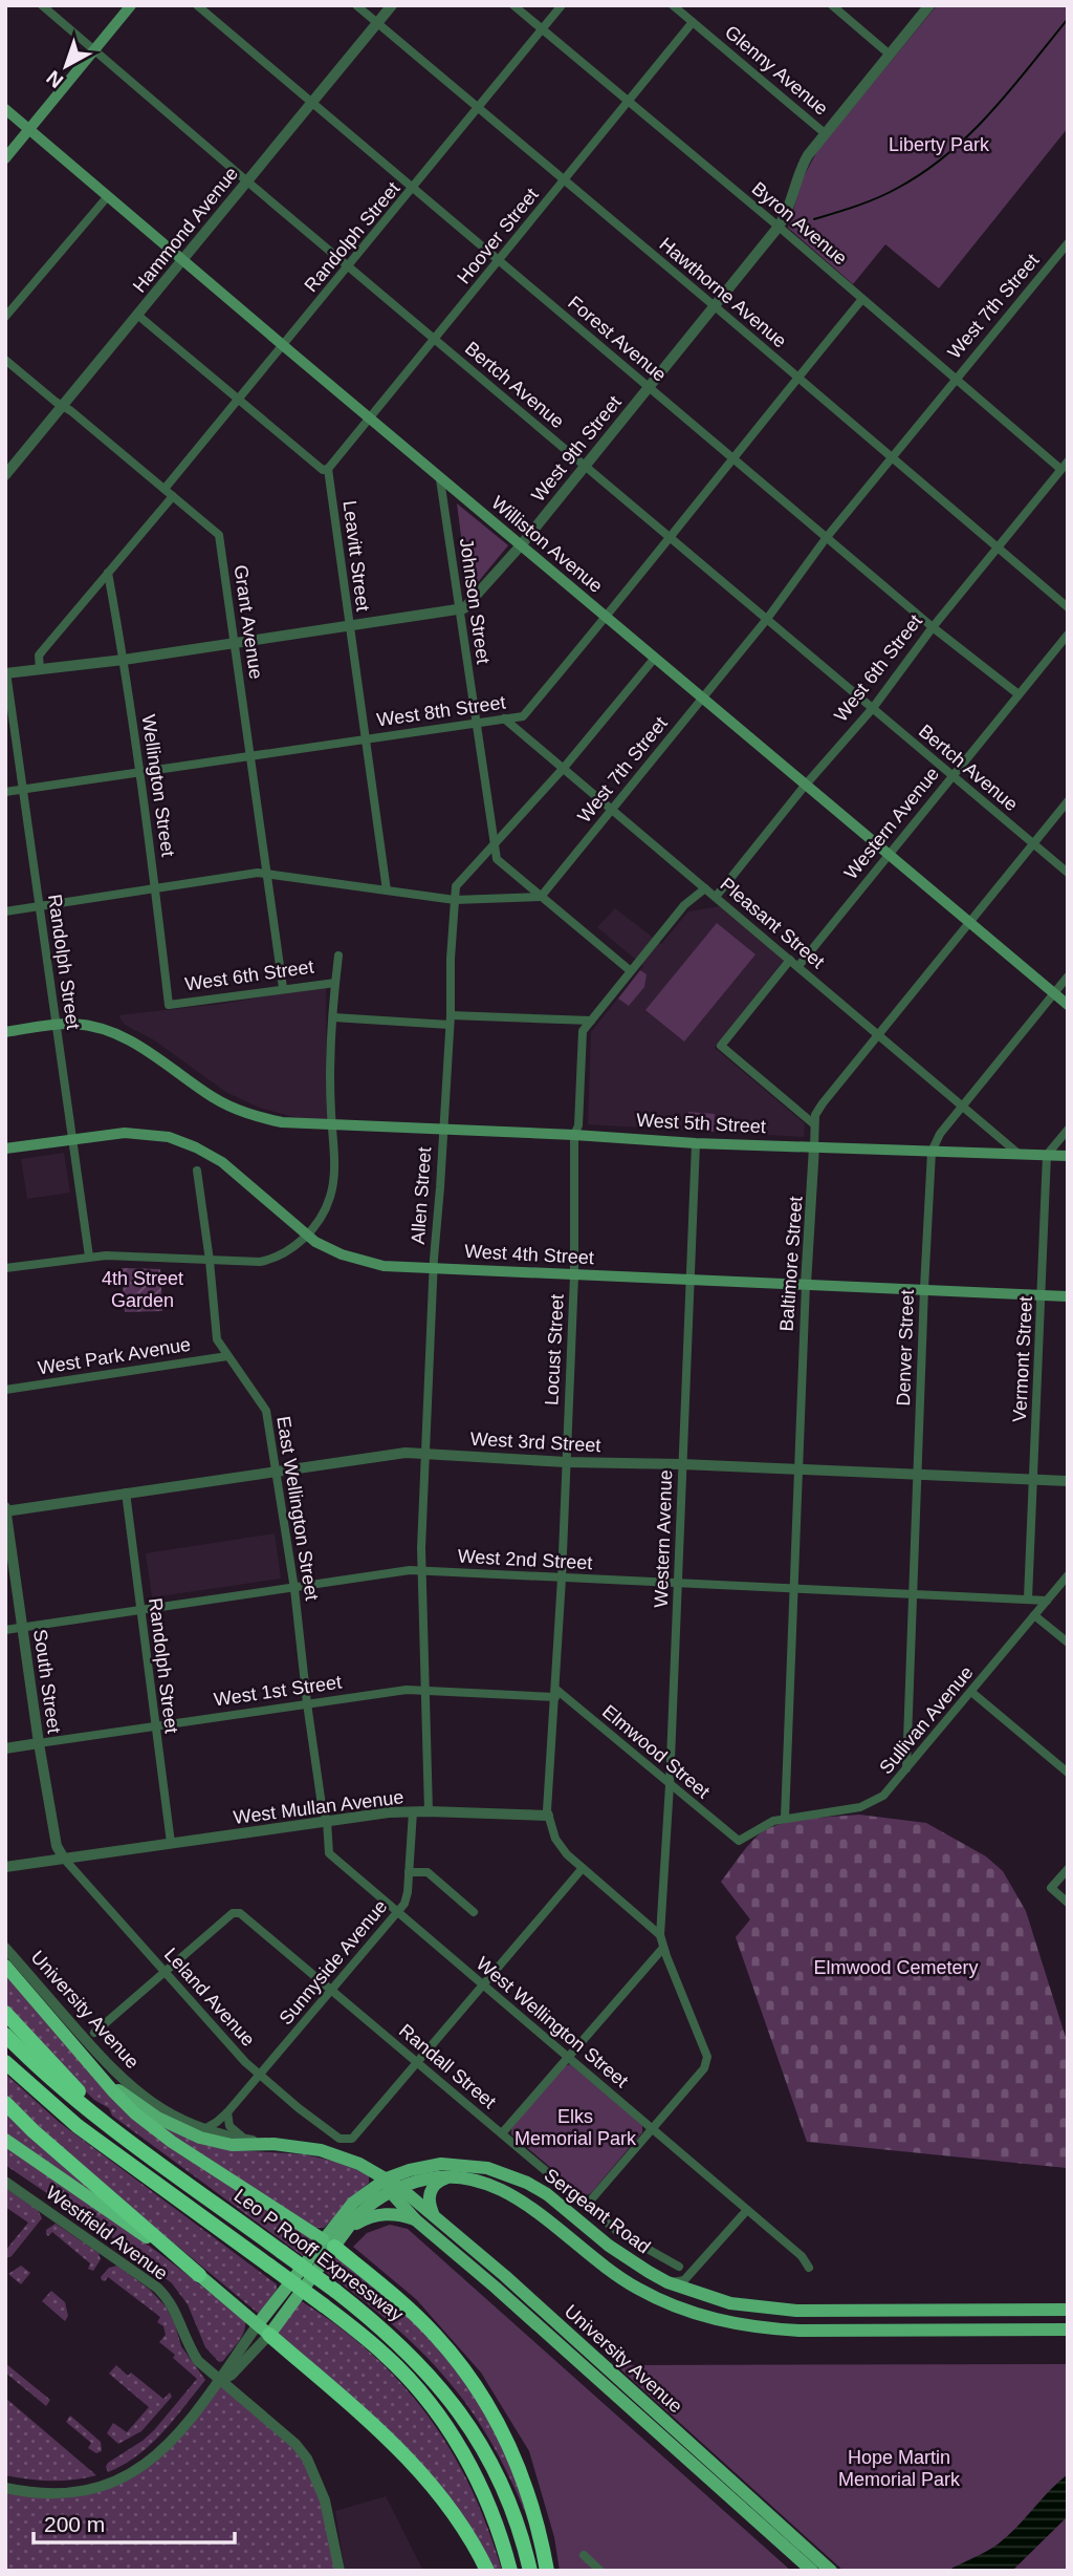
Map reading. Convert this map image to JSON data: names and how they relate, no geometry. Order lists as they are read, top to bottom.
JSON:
{
  "streets": {
    "highway": ["Leo P Rooff Expressway"],
    "main road": [
      "Williston Avenue",
      "West 5th Street",
      "West 4th Street",
      "University Avenue",
      "Sergeant Road"
    ],
    "street": [
      "Glenny Avenue",
      "Byron Avenue",
      "Hammond Avenue",
      "Hoover Street",
      "Randolph Street",
      "Hawthorne Avenue",
      "West 7th Street",
      "Forest Avenue",
      "Bertch Avenue",
      "West 9th Street",
      "Leavitt Street",
      "Johnson Street",
      "Grant Avenue",
      "West 6th Street",
      "West 8th Street",
      "Wellington Street",
      "Western Avenue",
      "Pleasant Street",
      "Allen Street",
      "Baltimore Street",
      "Denver Street",
      "Locust Street",
      "West Park Avenue",
      "Vermont Street",
      "West 3rd Street",
      "East Wellington Street",
      "West 2nd Street",
      "South Street",
      "West 1st Street",
      "Sullivan Avenue",
      "Elmwood Street",
      "West Mullan Avenue",
      "Sunnyside Avenue",
      "Leland Avenue",
      "West Wellington Street",
      "Randall Street",
      "Westfield Avenue"
    ]
  },
  "crossings": [
    ["Glenny Avenue", "Hoover Street"],
    ["Glenny Avenue", "West 9th Street"],
    ["Byron Avenue", "Hoover Street"],
    ["Byron Avenue", "Randolph Street"],
    ["Byron Avenue", "West 7th Street"],
    ["Byron Avenue", "West 9th Street"],
    ["Byron Avenue", "West 6th Street"],
    ["Byron Avenue", "West 8th Street"],
    ["Hammond Avenue", "Hawthorne Avenue"],
    ["Hammond Avenue", "Forest Avenue"],
    ["Hammond Avenue", "Bertch Avenue"],
    ["Hammond Avenue", "Williston Avenue"],
    ["Hammond Avenue", "Grant Avenue"],
    ["Hoover Street", "Hawthorne Avenue"],
    ["Hoover Street", "Forest Avenue"],
    ["Hoover Street", "Bertch Avenue"],
    ["Hoover Street", "Williston Avenue"],
    ["Hoover Street", "Leavitt Street"],
    ["Randolph Street", "Hawthorne Avenue"],
    ["Randolph Street", "Forest Avenue"],
    ["Randolph Street", "Bertch Avenue"],
    ["Randolph Street", "Williston Avenue"],
    ["Randolph Street", "Grant Avenue"],
    ["Randolph Street", "West 8th Street"],
    ["Randolph Street", "West 3rd Street"],
    ["Randolph Street", "West 2nd Street"],
    ["Randolph Street", "West 1st Street"],
    ["Randolph Street", "West Mullan Avenue"],
    ["Hawthorne Avenue", "West 7th Street"],
    ["Hawthorne Avenue", "West 9th Street"],
    ["Hawthorne Avenue", "West 6th Street"],
    ["Hawthorne Avenue", "West 8th Street"],
    ["West 7th Street", "Forest Avenue"],
    ["West 7th Street", "Bertch Avenue"],
    ["West 7th Street", "Williston Avenue"],
    ["West 7th Street", "Johnson Street"],
    ["West 7th Street", "Pleasant Street"],
    ["Forest Avenue", "West 9th Street"],
    ["Forest Avenue", "West 6th Street"],
    ["Forest Avenue", "West 8th Street"],
    ["Forest Avenue", "Western Avenue"],
    ["Bertch Avenue", "West 9th Street"],
    ["Bertch Avenue", "West 6th Street"],
    ["Bertch Avenue", "West 8th Street"],
    ["Bertch Avenue", "Western Avenue"],
    ["Bertch Avenue", "Baltimore Street"],
    ["West 9th Street", "Williston Avenue"],
    ["West 9th Street", "Johnson Street"],
    ["Williston Avenue", "Johnson Street"],
    ["Williston Avenue", "West 6th Street"],
    ["Williston Avenue", "West 8th Street"],
    ["Williston Avenue", "Western Avenue"],
    ["Williston Avenue", "Allen Street"],
    ["Williston Avenue", "Baltimore Street"],
    ["Williston Avenue", "Denver Street"],
    ["Leavitt Street", "West 8th Street"],
    ["Johnson Street", "West 8th Street"],
    ["Johnson Street", "Allen Street"],
    ["Grant Avenue", "West 6th Street"],
    ["Grant Avenue", "West 8th Street"],
    ["West 6th Street", "Wellington Street"],
    ["West 6th Street", "Pleasant Street"],
    ["West 8th Street", "Wellington Street"],
    ["West 8th Street", "Pleasant Street"],
    ["Western Avenue", "Pleasant Street"],
    ["Western Avenue", "West 5th Street"],
    ["Western Avenue", "West 4th Street"],
    ["Western Avenue", "Baltimore Street"],
    ["Western Avenue", "West 3rd Street"],
    ["Western Avenue", "West 2nd Street"],
    ["Western Avenue", "Elmwood Street"],
    ["Pleasant Street", "West 5th Street"],
    ["Pleasant Street", "Allen Street"],
    ["Pleasant Street", "Baltimore Street"],
    ["Pleasant Street", "Denver Street"],
    ["West 5th Street", "Allen Street"],
    ["West 5th Street", "Baltimore Street"],
    ["West 5th Street", "Denver Street"],
    ["West 5th Street", "Locust Street"],
    ["West 5th Street", "Vermont Street"],
    ["Allen Street", "West 4th Street"],
    ["Allen Street", "West 3rd Street"],
    ["Allen Street", "West 2nd Street"],
    ["Allen Street", "West 1st Street"],
    ["Allen Street", "West Mullan Avenue"],
    ["West 4th Street", "Baltimore Street"],
    ["West 4th Street", "Denver Street"],
    ["West 4th Street", "Locust Street"],
    ["West 4th Street", "Vermont Street"],
    ["Baltimore Street", "West 3rd Street"],
    ["Baltimore Street", "West 2nd Street"],
    ["Baltimore Street", "Sullivan Avenue"],
    ["Denver Street", "West 3rd Street"],
    ["Denver Street", "West 2nd Street"],
    ["Denver Street", "Sullivan Avenue"],
    ["Locust Street", "West 3rd Street"],
    ["Locust Street", "West 2nd Street"],
    ["Locust Street", "West 1st Street"],
    ["Locust Street", "Elmwood Street"],
    ["Locust Street", "West Mullan Avenue"],
    ["West Park Avenue", "East Wellington Street"],
    ["Vermont Street", "West 3rd Street"],
    ["Vermont Street", "West 2nd Street"],
    ["West 3rd Street", "East Wellington Street"],
    ["West 3rd Street", "South Street"],
    ["East Wellington Street", "West 2nd Street"],
    ["East Wellington Street", "West 1st Street"],
    ["East Wellington Street", "West Mullan Avenue"],
    ["East Wellington Street", "West Wellington Street"],
    ["West 2nd Street", "South Street"],
    ["West 2nd Street", "Sullivan Avenue"],
    ["South Street", "West 1st Street"],
    ["South Street", "West Mullan Avenue"],
    ["South Street", "Leland Avenue"],
    ["West 1st Street", "Elmwood Street"],
    ["Sullivan Avenue", "Elmwood Street"],
    ["West Mullan Avenue", "Sunnyside Avenue"],
    ["West Mullan Avenue", "Leland Avenue"],
    ["West Mullan Avenue", "West Wellington Street"],
    ["Sunnyside Avenue", "Leland Avenue"],
    ["Sunnyside Avenue", "University Avenue"],
    ["Sunnyside Avenue", "West Wellington Street"],
    ["Sunnyside Avenue", "Randall Street"],
    ["Leland Avenue", "Randall Street"],
    ["University Avenue", "Sergeant Road"]
  ],
  "parks": [
    "Liberty Park",
    "4th Street Garden",
    "Elmwood Cemetery",
    "Elks Memorial Park",
    "Hope Martin Memorial Park"
  ],
  "scale_bar": "200 m",
  "north": "bottom left"
}
